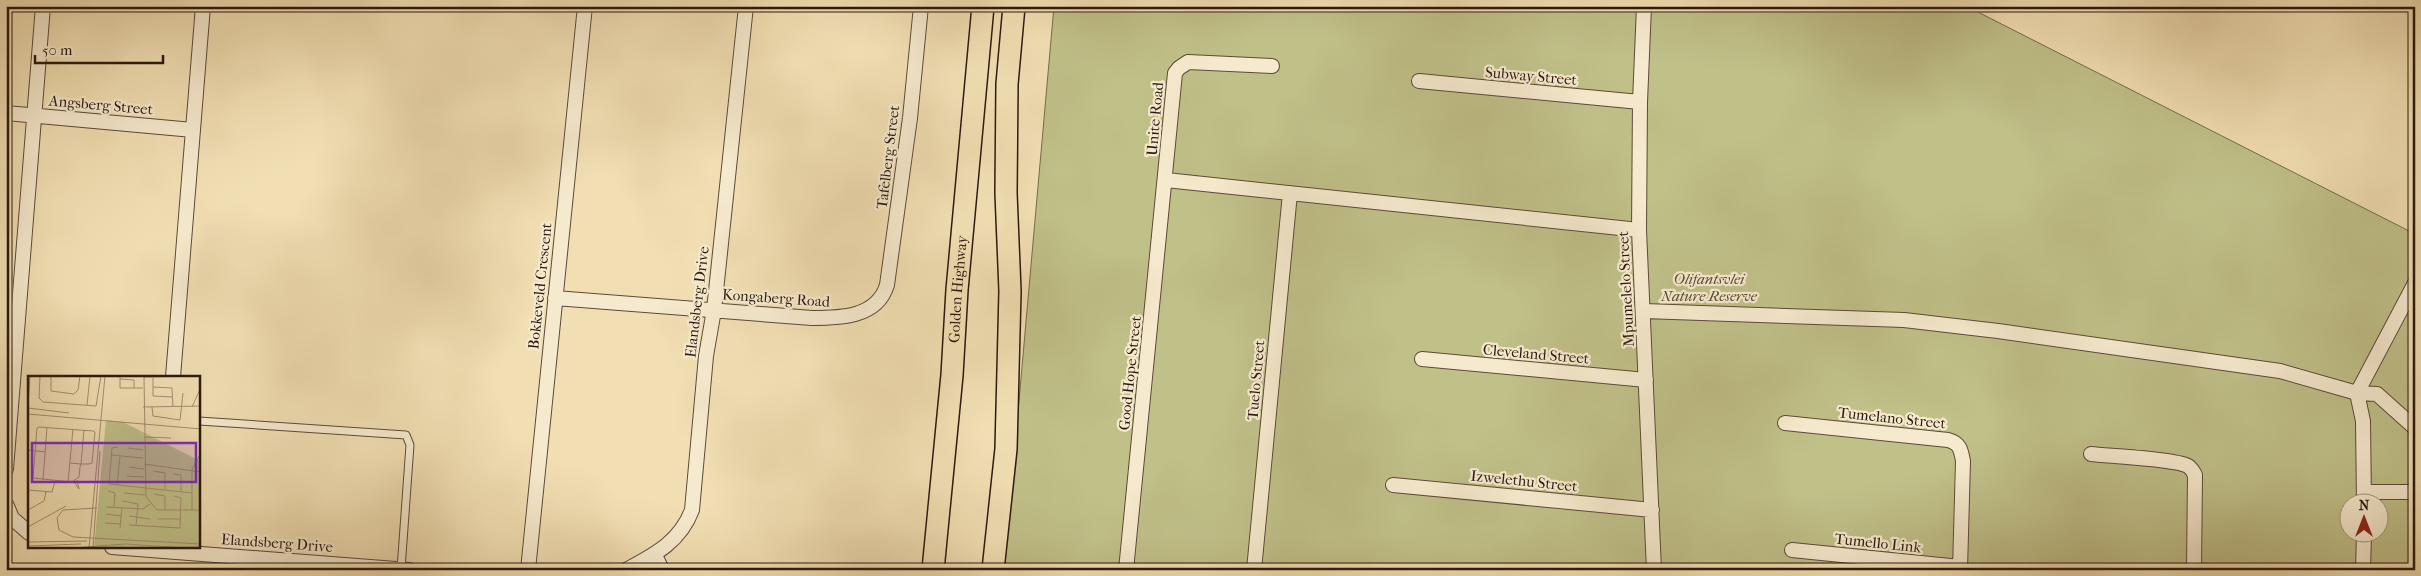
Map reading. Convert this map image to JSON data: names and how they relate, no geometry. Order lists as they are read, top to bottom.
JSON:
{
  "streets": {
    "main road": ["Golden Highway"],
    "street": [
      "Subway Street",
      "Angsberg Street",
      "Unite Road",
      "Tafelberg Street",
      "Bokkeveld Crescent",
      "Mpumelelo Street",
      "Kongaberg Road",
      "Elandsberg Drive",
      "Cleveland Street",
      "Good Hope Street",
      "Tuelo Street",
      "Tumelano Street",
      "Izwelethu Street",
      "Tumello Link"
    ]
  },
  "crossings": [
    ["Subway Street", "Mpumelelo Street"],
    ["Unite Road", "Good Hope Street"],
    ["Tafelberg Street", "Kongaberg Road"],
    ["Bokkeveld Crescent", "Kongaberg Road"],
    ["Mpumelelo Street", "Cleveland Street"],
    ["Mpumelelo Street", "Izwelethu Street"],
    ["Kongaberg Road", "Elandsberg Drive"],
    ["Tumelano Street", "Tumello Link"]
  ],
  "parks": ["Olifantsvlei Nature Reserve"],
  "scale_bar": "50 m",
  "north": "top"
}
